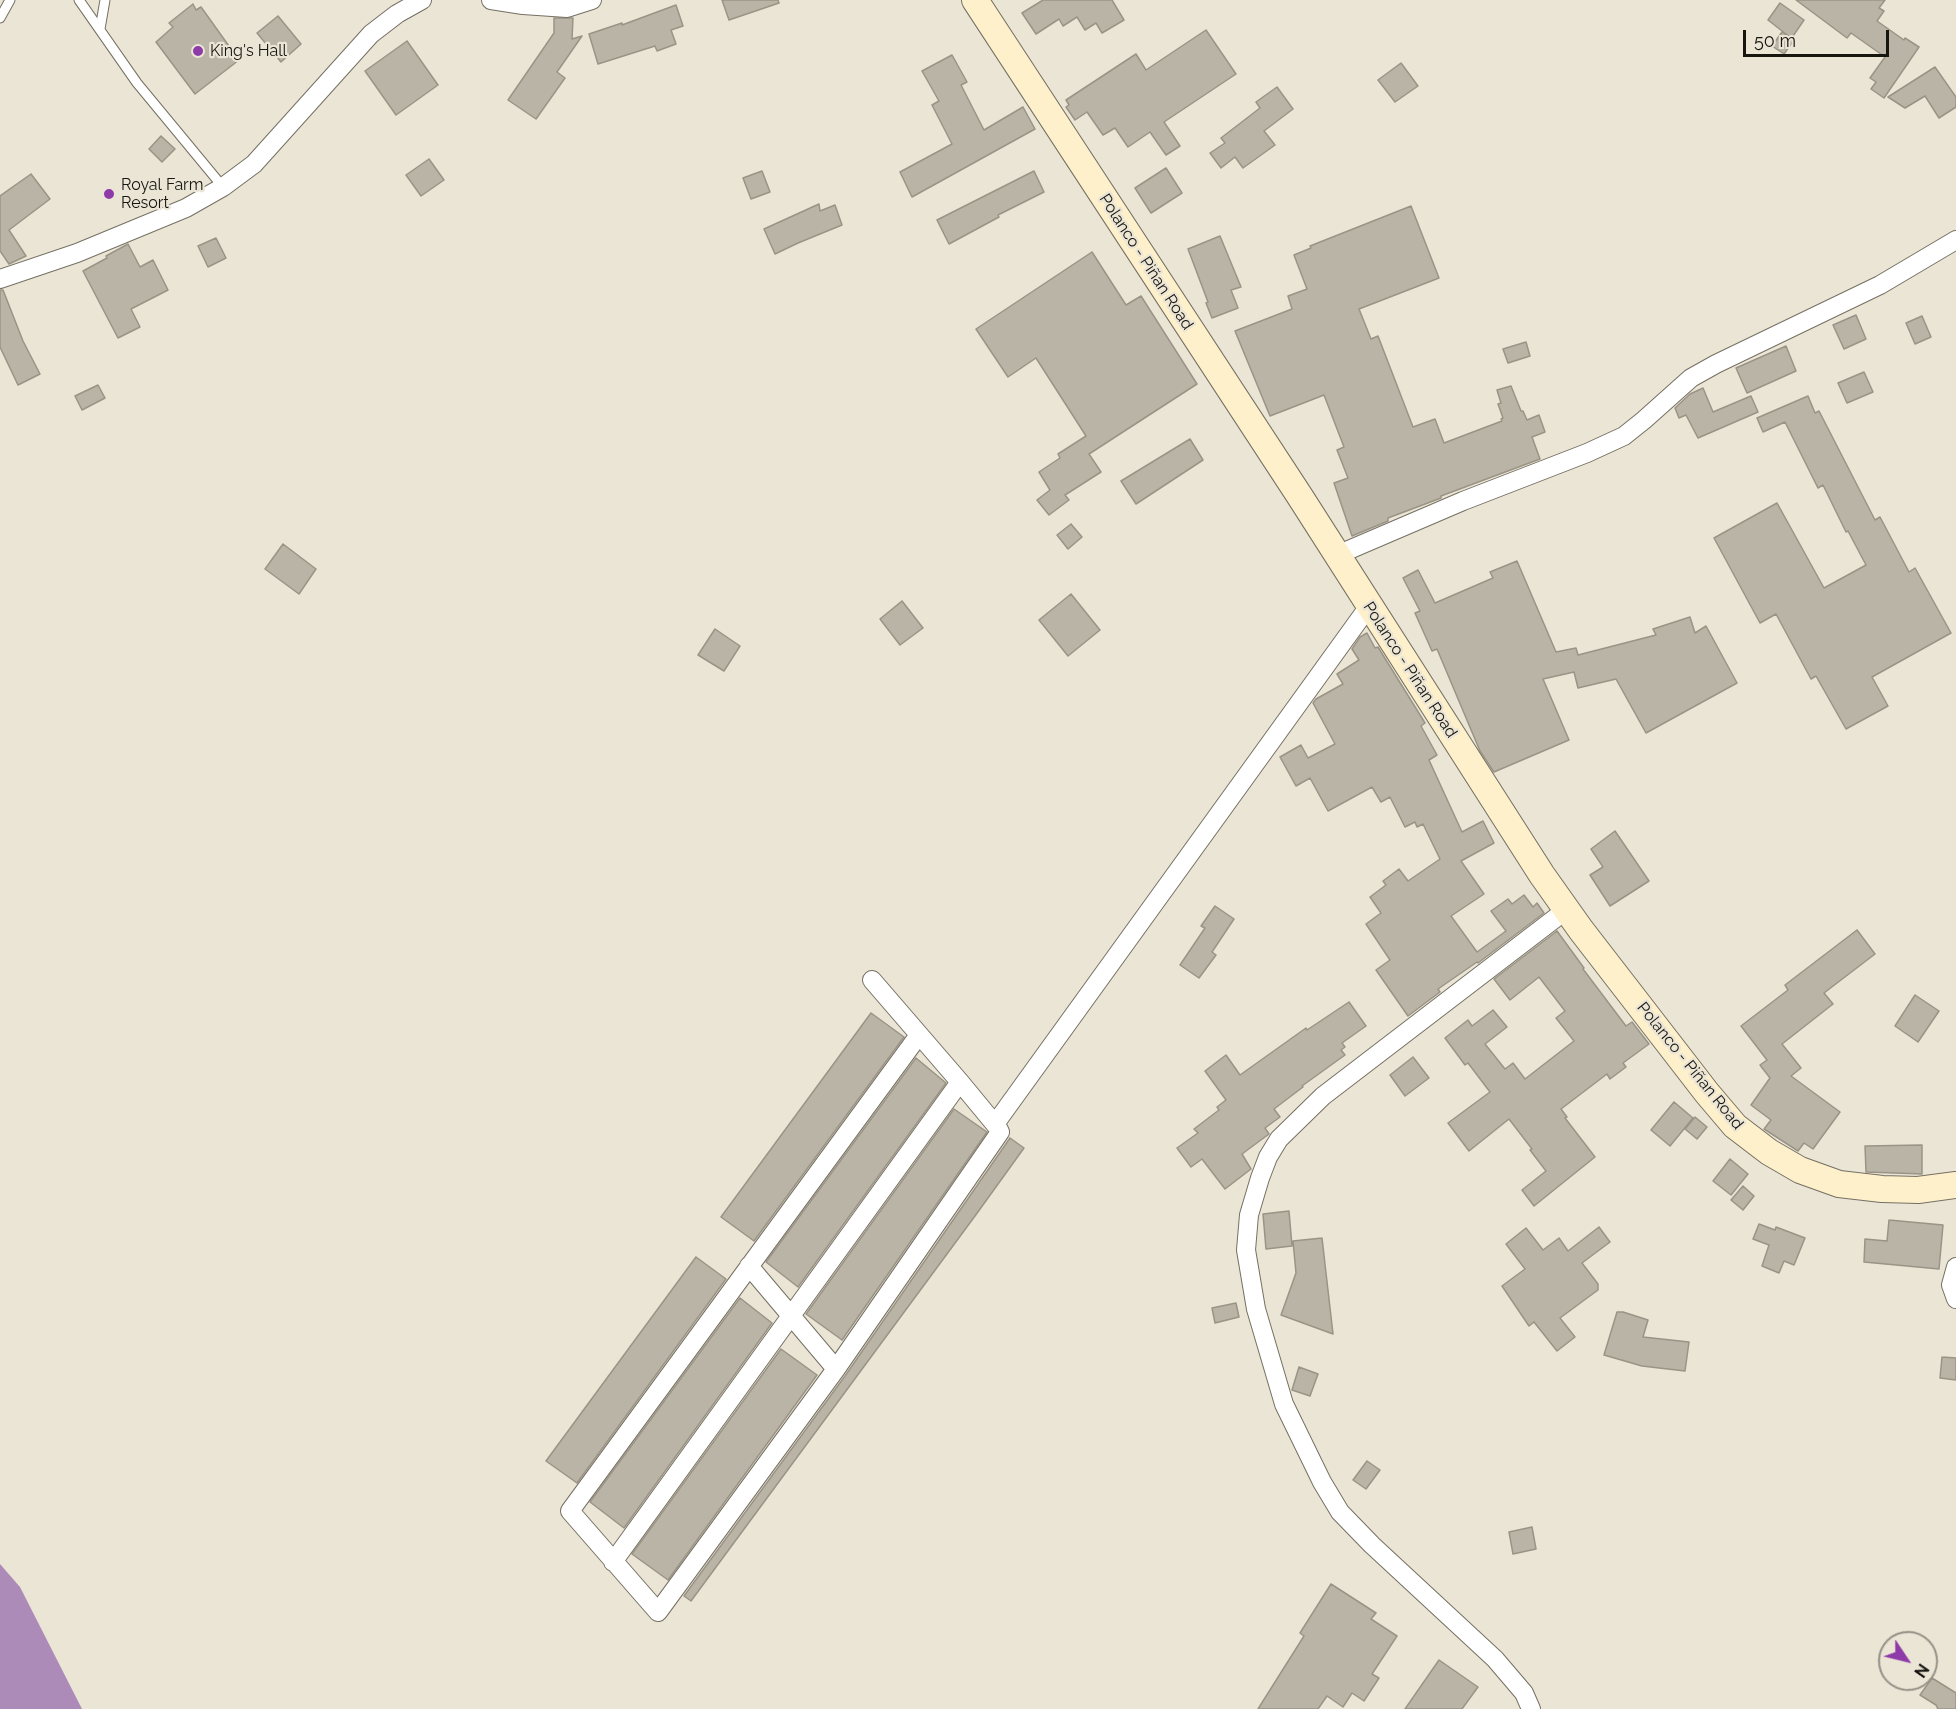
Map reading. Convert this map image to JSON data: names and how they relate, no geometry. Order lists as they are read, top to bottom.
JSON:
{
  "streets": {
    "main road": ["Polanco - Piñan Road"]
  },
  "places": ["King's Hall", "Royal Farm Resort"],
  "scale_bar": "50 m",
  "north": "bottom right"
}
